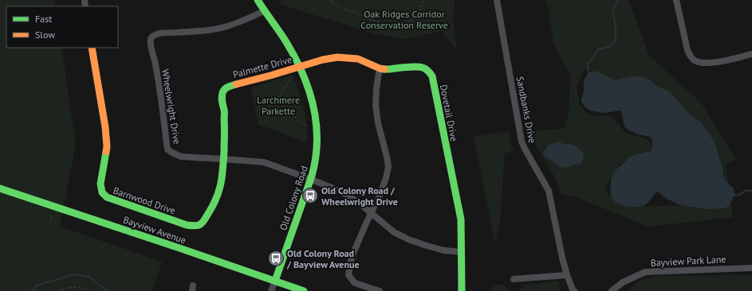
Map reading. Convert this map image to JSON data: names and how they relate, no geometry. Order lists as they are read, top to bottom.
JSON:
{
  "streets": {
    "street": [
      "Palmette Drive",
      "Wheelwright Drive",
      "Sandbanks Drive",
      "Dovetail Drive",
      "Old Colony Road",
      "Barnwood Drive",
      "Bayview Avenue",
      "Bayview Park Lane"
    ]
  },
  "crossings": [
    ["Palmette Drive", "Wheelwright Drive"],
    ["Palmette Drive", "Dovetail Drive"],
    ["Palmette Drive", "Old Colony Road"],
    ["Palmette Drive", "Barnwood Drive"],
    ["Wheelwright Drive", "Dovetail Drive"],
    ["Wheelwright Drive", "Old Colony Road"],
    ["Wheelwright Drive", "Barnwood Drive"],
    ["Dovetail Drive", "Old Colony Road"],
    ["Old Colony Road", "Bayview Avenue"]
  ],
  "parks": ["Oak Ridges Corridor Conservation Reserve", "Larchmere Parkette"],
  "places": {
    "bus stop": ["Old Colony Road / Wheelwright Drive", "Old Colony Road / Bayview Avenue"]
  },
  "legend": ["Fast", "Slow"]
}
